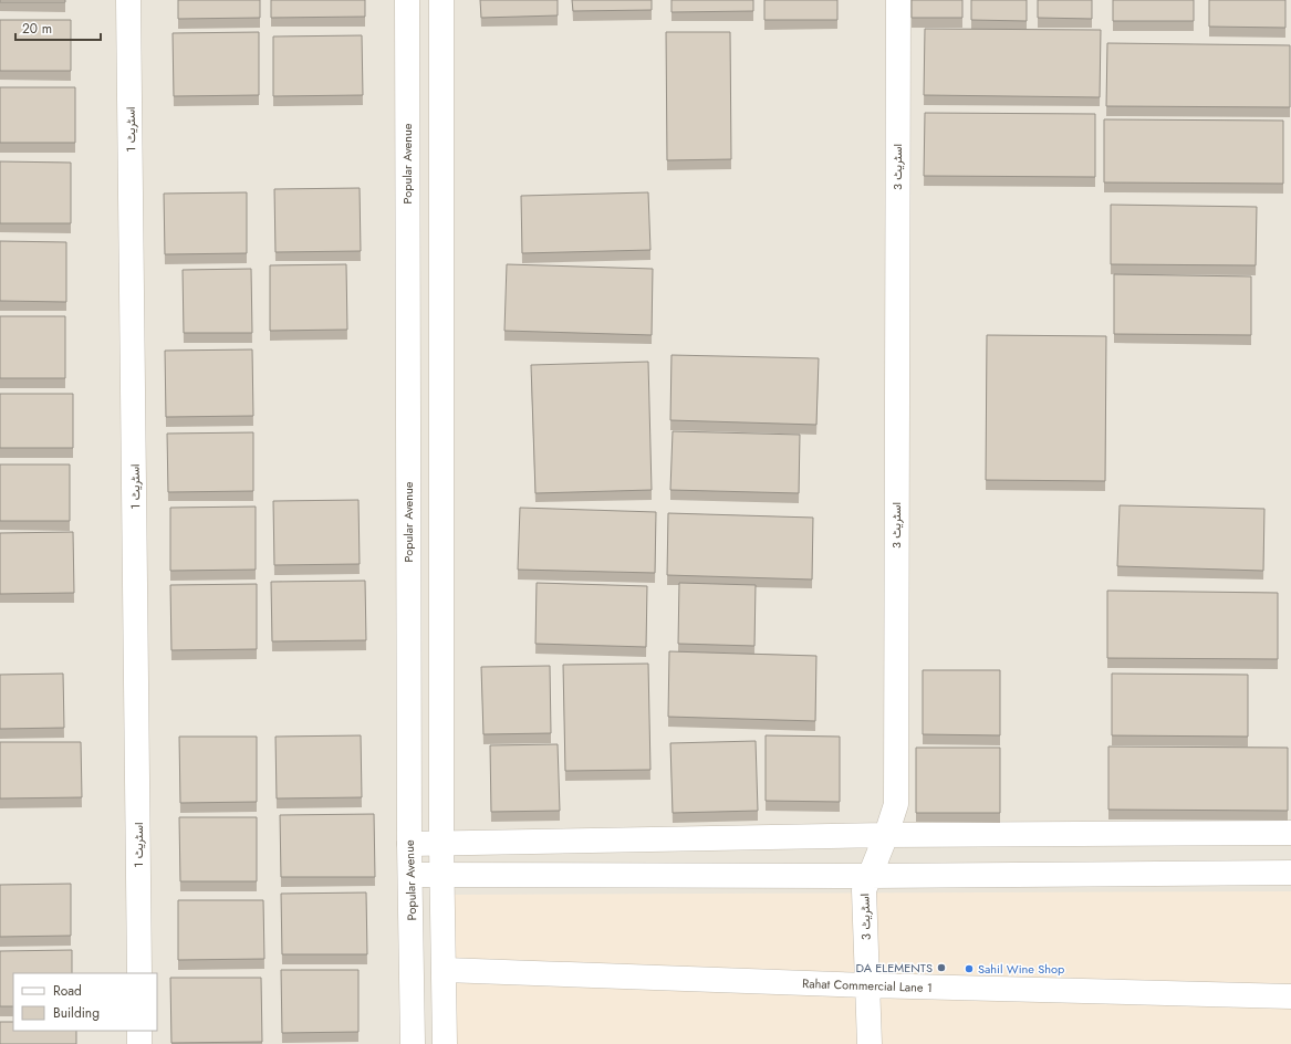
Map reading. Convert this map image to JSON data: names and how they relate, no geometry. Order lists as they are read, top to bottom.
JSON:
{
  "streets": {
    "street": [
      "اسٹریٹ 1",
      "Popular Avenue",
      "اسٹریٹ 3",
      "Rahat Commercial Lane 1"
    ]
  },
  "crossings": [
    ["اسٹریٹ 3", "Rahat Commercial Lane 1"]
  ],
  "places": ["DA ELEMENTS", "Sahil Wine Shop"],
  "legend": ["Road", "Building"],
  "scale_bar": "20 m"
}
